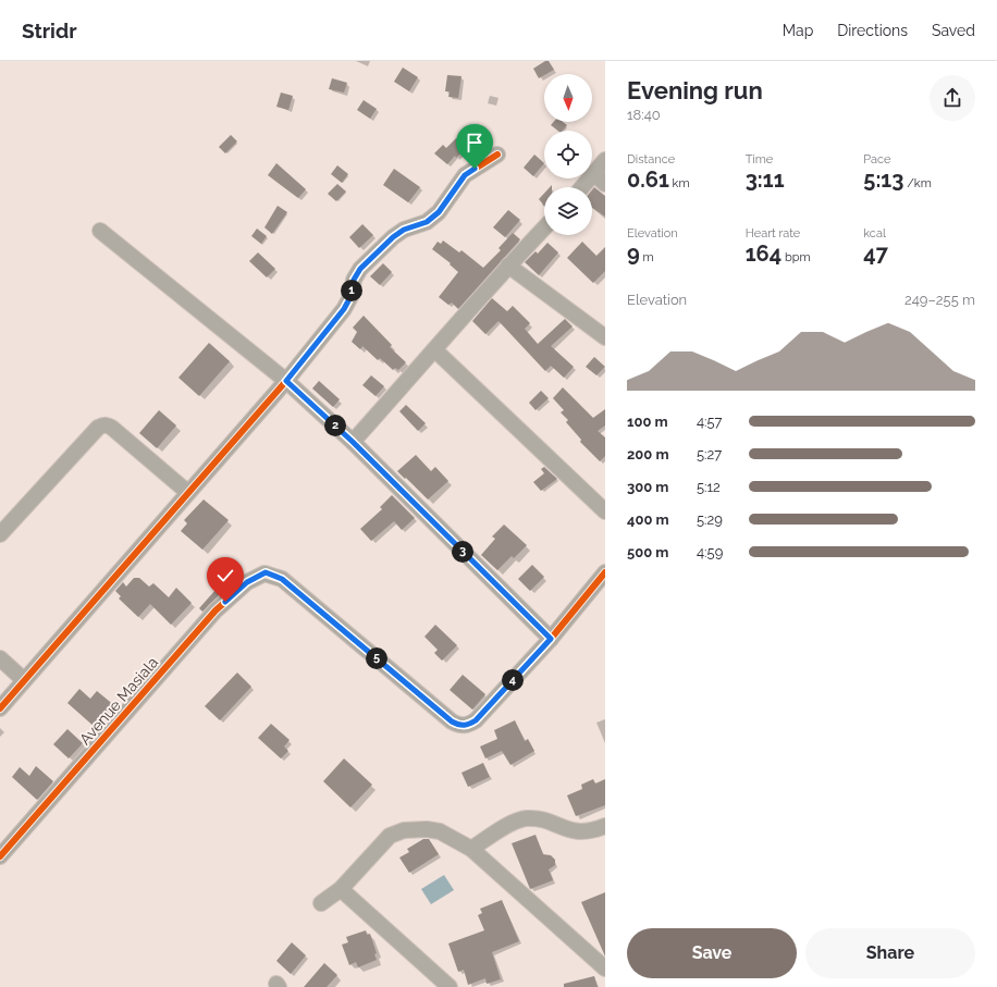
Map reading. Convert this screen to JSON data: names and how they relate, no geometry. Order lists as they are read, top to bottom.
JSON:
{
  "streets": {
    "street": ["Avenue Masiala"]
  },
  "north": "bottom",
  "page": {
    "header": "Stridr",
    "nav": ["Map", "Directions", "Saved"],
    "heading": ["Evening run", "18:40"],
    "stats": [
      ["Distance", "0.61 km"],
      ["Time", "3:11"],
      ["Pace", "5:13 /km"],
      ["Elevation", "9 m"],
      ["Heart rate", "164 bpm"],
      ["kcal", "47"]
    ],
    "pins": [
      "1",
      "2",
      "3",
      "5",
      "4"
    ],
    "chart": ["Elevation", "249–255 m"],
    "list": [
      {
        "name": "100 m",
        "note": "4:57"
      },
      {
        "name": "200 m",
        "note": "5:27"
      },
      {
        "name": "300 m",
        "note": "5:12"
      },
      {
        "name": "400 m",
        "note": "5:29"
      },
      {
        "name": "500 m",
        "note": "4:59"
      }
    ],
    "buttons": ["Save", "Share"]
  }
}
